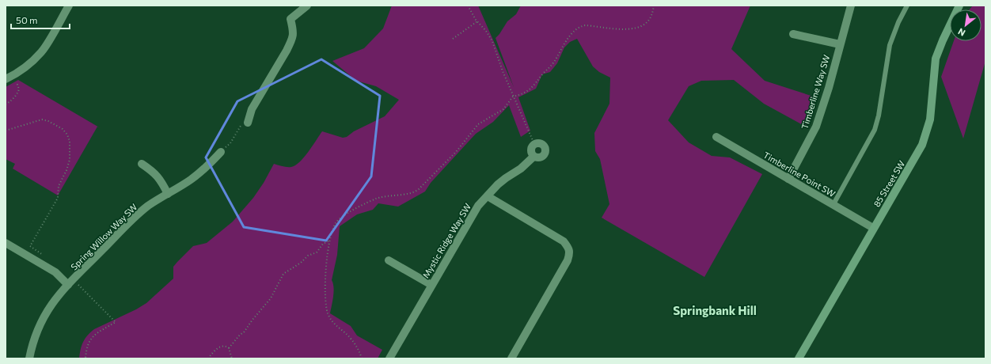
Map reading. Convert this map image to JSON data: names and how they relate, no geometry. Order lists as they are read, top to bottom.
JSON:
{
  "streets": {
    "street": [
      "Timberline Way SW",
      "Timberline Point SW",
      "85 Street SW",
      "Spring Willow Way SW",
      "Mystic Ridge Way SW"
    ]
  },
  "crossings": [
    ["Timberline Way SW", "Timberline Point SW"],
    ["Timberline Point SW", "85 Street SW"]
  ],
  "districts": ["Springbank Hill"],
  "scale_bar": "50 m",
  "north": "bottom left"
}
